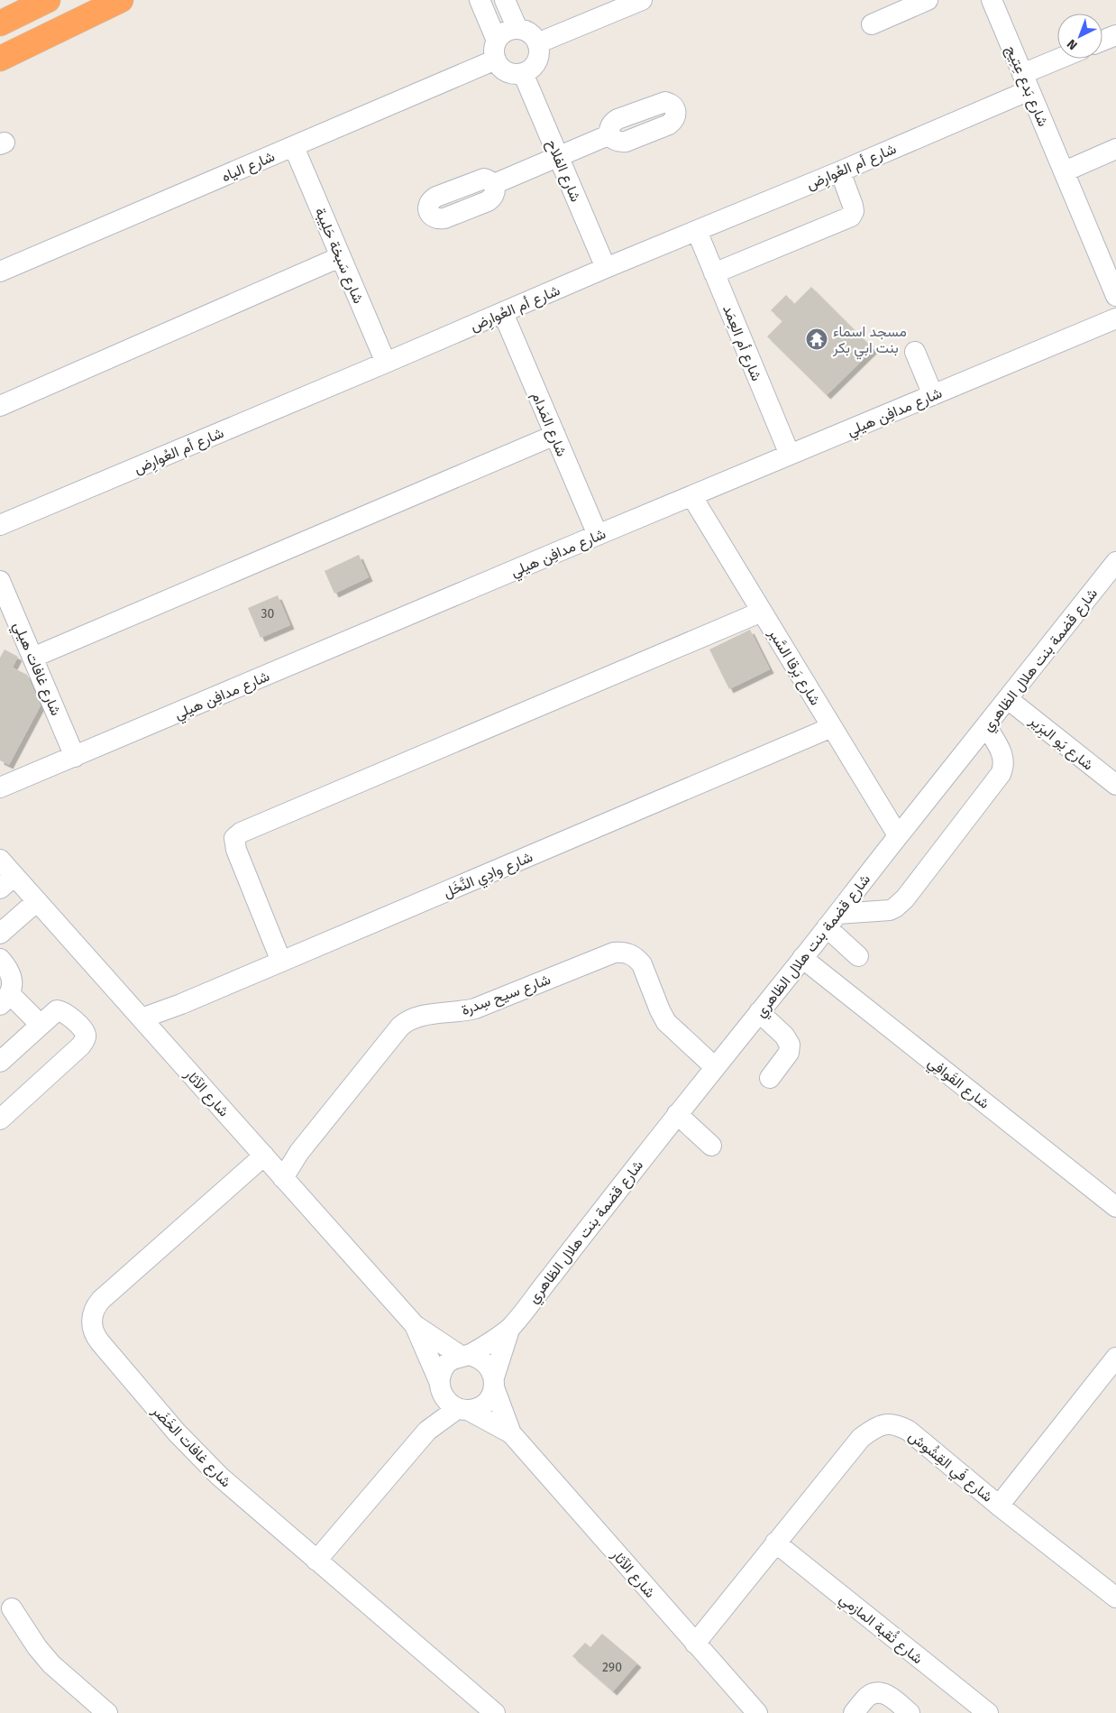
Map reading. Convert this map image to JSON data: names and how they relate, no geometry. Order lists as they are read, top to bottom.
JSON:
{
  "streets": {
    "street": [
      "شارع بَدع عِتِيج",
      "شارع الياه",
      "شارع أم العُوارِض",
      "شارع الفلاح",
      "شارع سَبخة حَلِيبة",
      "شارع أم العِمَد",
      "شارع مدافِن هيلي",
      "شارع المَدام",
      "شارع قضمة بنت هلال الظاهري",
      "شارع بَرقا السَّبر",
      "شارع غافات هيلي",
      "شارع يَو البِرَير",
      "شارع وادِي النَّخَل",
      "شارع سيح سِدرة",
      "شارع القَوافِي",
      "شارع الآثار",
      "شارع غافات الخَضَر",
      "شارع فَي القِشُوش",
      "شارع ثُقبة المازمي"
    ]
  },
  "crossings": [
    ["شارع بَدع عِتِيج", "شارع أم العُوارِض"],
    ["شارع الياه", "شارع الفلاح"],
    ["شارع الياه", "شارع سَبخة حَلِيبة"],
    ["شارع أم العُوارِض", "شارع الفلاح"],
    ["شارع أم العُوارِض", "شارع سَبخة حَلِيبة"],
    ["شارع أم العُوارِض", "شارع أم العِمَد"],
    ["شارع أم العُوارِض", "شارع المَدام"],
    ["شارع أم العِمَد", "شارع مدافِن هيلي"],
    ["شارع مدافِن هيلي", "شارع المَدام"],
    ["شارع مدافِن هيلي", "شارع بَرقا السَّبر"],
    ["شارع مدافِن هيلي", "شارع غافات هيلي"],
    ["شارع قضمة بنت هلال الظاهري", "شارع بَرقا السَّبر"],
    ["شارع قضمة بنت هلال الظاهري", "شارع يَو البِرَير"],
    ["شارع قضمة بنت هلال الظاهري", "شارع سيح سِدرة"],
    ["شارع قضمة بنت هلال الظاهري", "شارع القَوافِي"],
    ["شارع قضمة بنت هلال الظاهري", "شارع الآثار"],
    ["شارع بَرقا السَّبر", "شارع وادِي النَّخَل"],
    ["شارع وادِي النَّخَل", "شارع الآثار"],
    ["شارع سيح سِدرة", "شارع الآثار"],
    ["شارع الآثار", "شارع غافات الخَضَر"],
    ["شارع الآثار", "شارع فَي القِشُوش"],
    ["شارع فَي القِشُوش", "شارع ثُقبة المازمي"]
  ],
  "places": {
    "temple": ["مسجد اسماء بنت ابي بكر"]
  },
  "house_numbers": ["30", "290"],
  "north": "bottom left"
}
